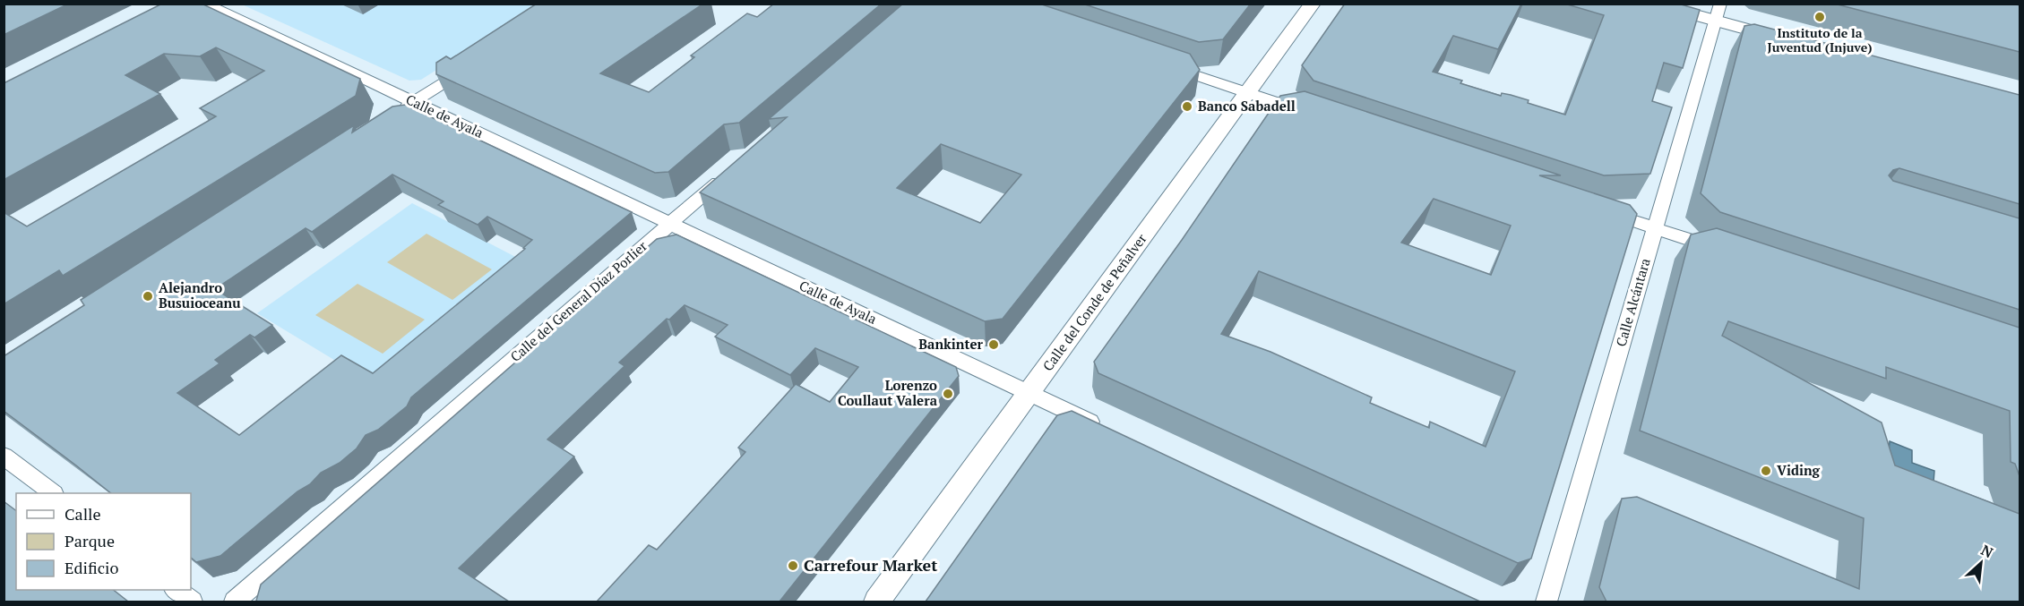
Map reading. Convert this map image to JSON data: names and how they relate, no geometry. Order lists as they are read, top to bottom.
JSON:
{
  "streets": {
    "street": [
      "Calle de Ayala",
      "Calle del General Díaz Porlier",
      "Calle del Conde de Peñalver",
      "Calle Alcántara"
    ]
  },
  "crossings": [
    ["Calle de Ayala", "Calle del General Díaz Porlier"],
    ["Calle de Ayala", "Calle del Conde de Peñalver"]
  ],
  "places": [
    "Instituto de la Juventud (Injuve)",
    "Banco Sabadell",
    "Alejandro Busuioceanu",
    "Bankinter",
    "Lorenzo Coullaut Valera",
    "Viding",
    "Carrefour Market"
  ],
  "legend": ["Calle", "Parque", "Edificio"],
  "north": "top right"
}
